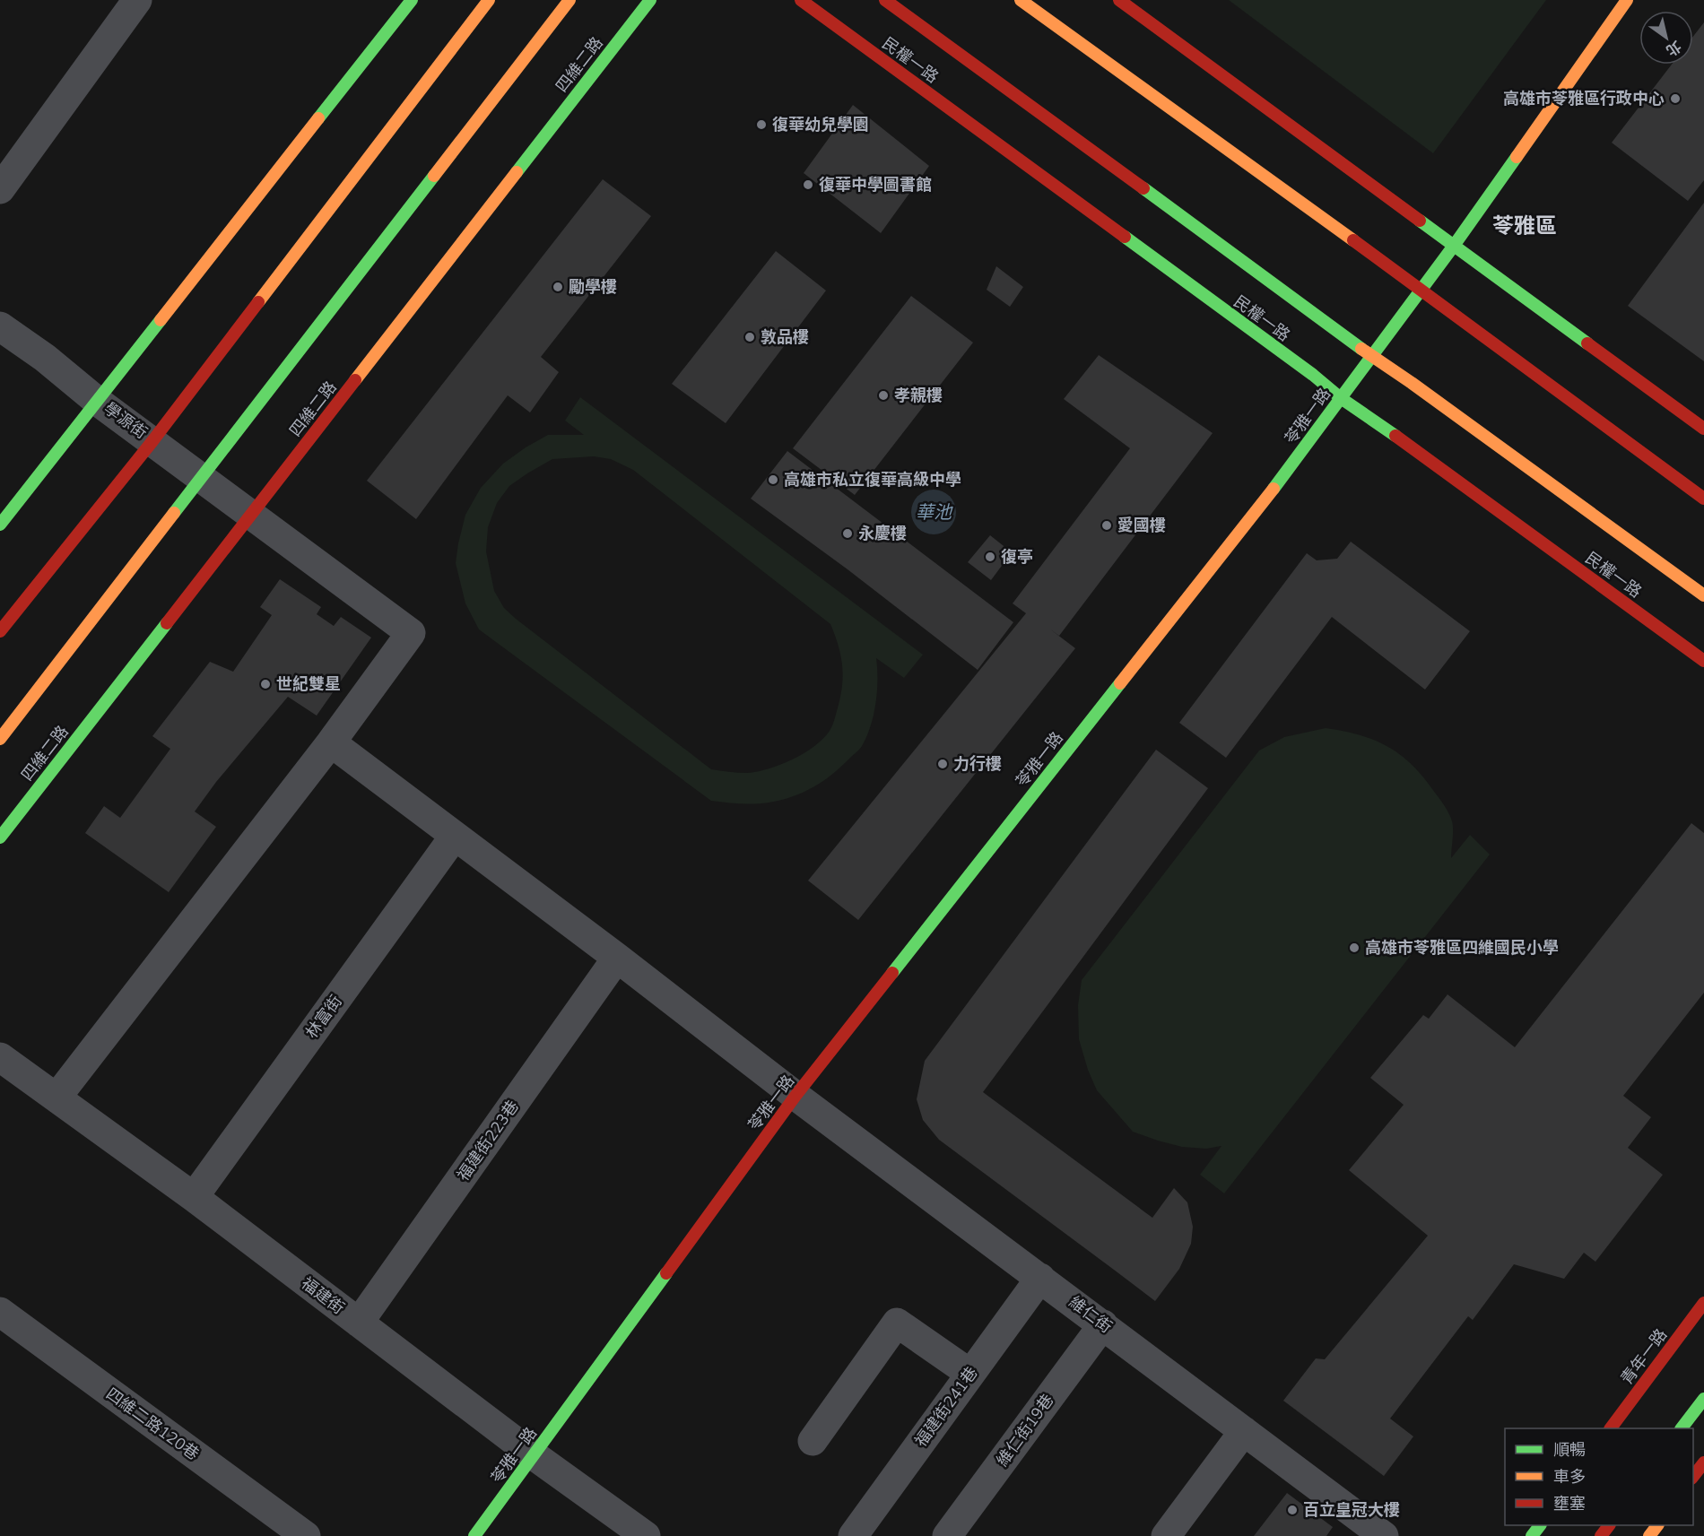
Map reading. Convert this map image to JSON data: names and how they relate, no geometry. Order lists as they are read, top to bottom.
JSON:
{
  "streets": {
    "street": [
      "民權一路",
      "四維二路",
      "苓雅一路",
      "學源街",
      "林富街",
      "福建街223巷",
      "福建街",
      "維仁街",
      "青年一路",
      "福建街241巷",
      "四維二路120巷",
      "維仁街19巷"
    ]
  },
  "crossings": [
    ["民權一路", "苓雅一路"],
    ["四維二路", "學源街"],
    ["苓雅一路", "福建街"],
    ["苓雅一路", "維仁街"],
    ["學源街", "維仁街"],
    ["林富街", "福建街"],
    ["林富街", "維仁街"],
    ["福建街223巷", "福建街"],
    ["福建街223巷", "維仁街"],
    ["維仁街", "福建街241巷"],
    ["維仁街", "維仁街19巷"]
  ],
  "districts": ["苓雅區"],
  "water": ["華池"],
  "places": [
    "高雄市苓雅區行政中心",
    "復華幼兒學園",
    "復華中學圖書館",
    "勵學樓",
    "敦品樓",
    "孝親樓",
    "高雄市私立復華高級中學",
    "愛國樓",
    "永慶樓",
    "復亭",
    "世紀雙星",
    "力行樓",
    "高雄市苓雅區四維國民小學",
    "百立皇冠大樓"
  ],
  "legend": ["順暢", "車多", "壅塞"],
  "north": "bottom right"
}
